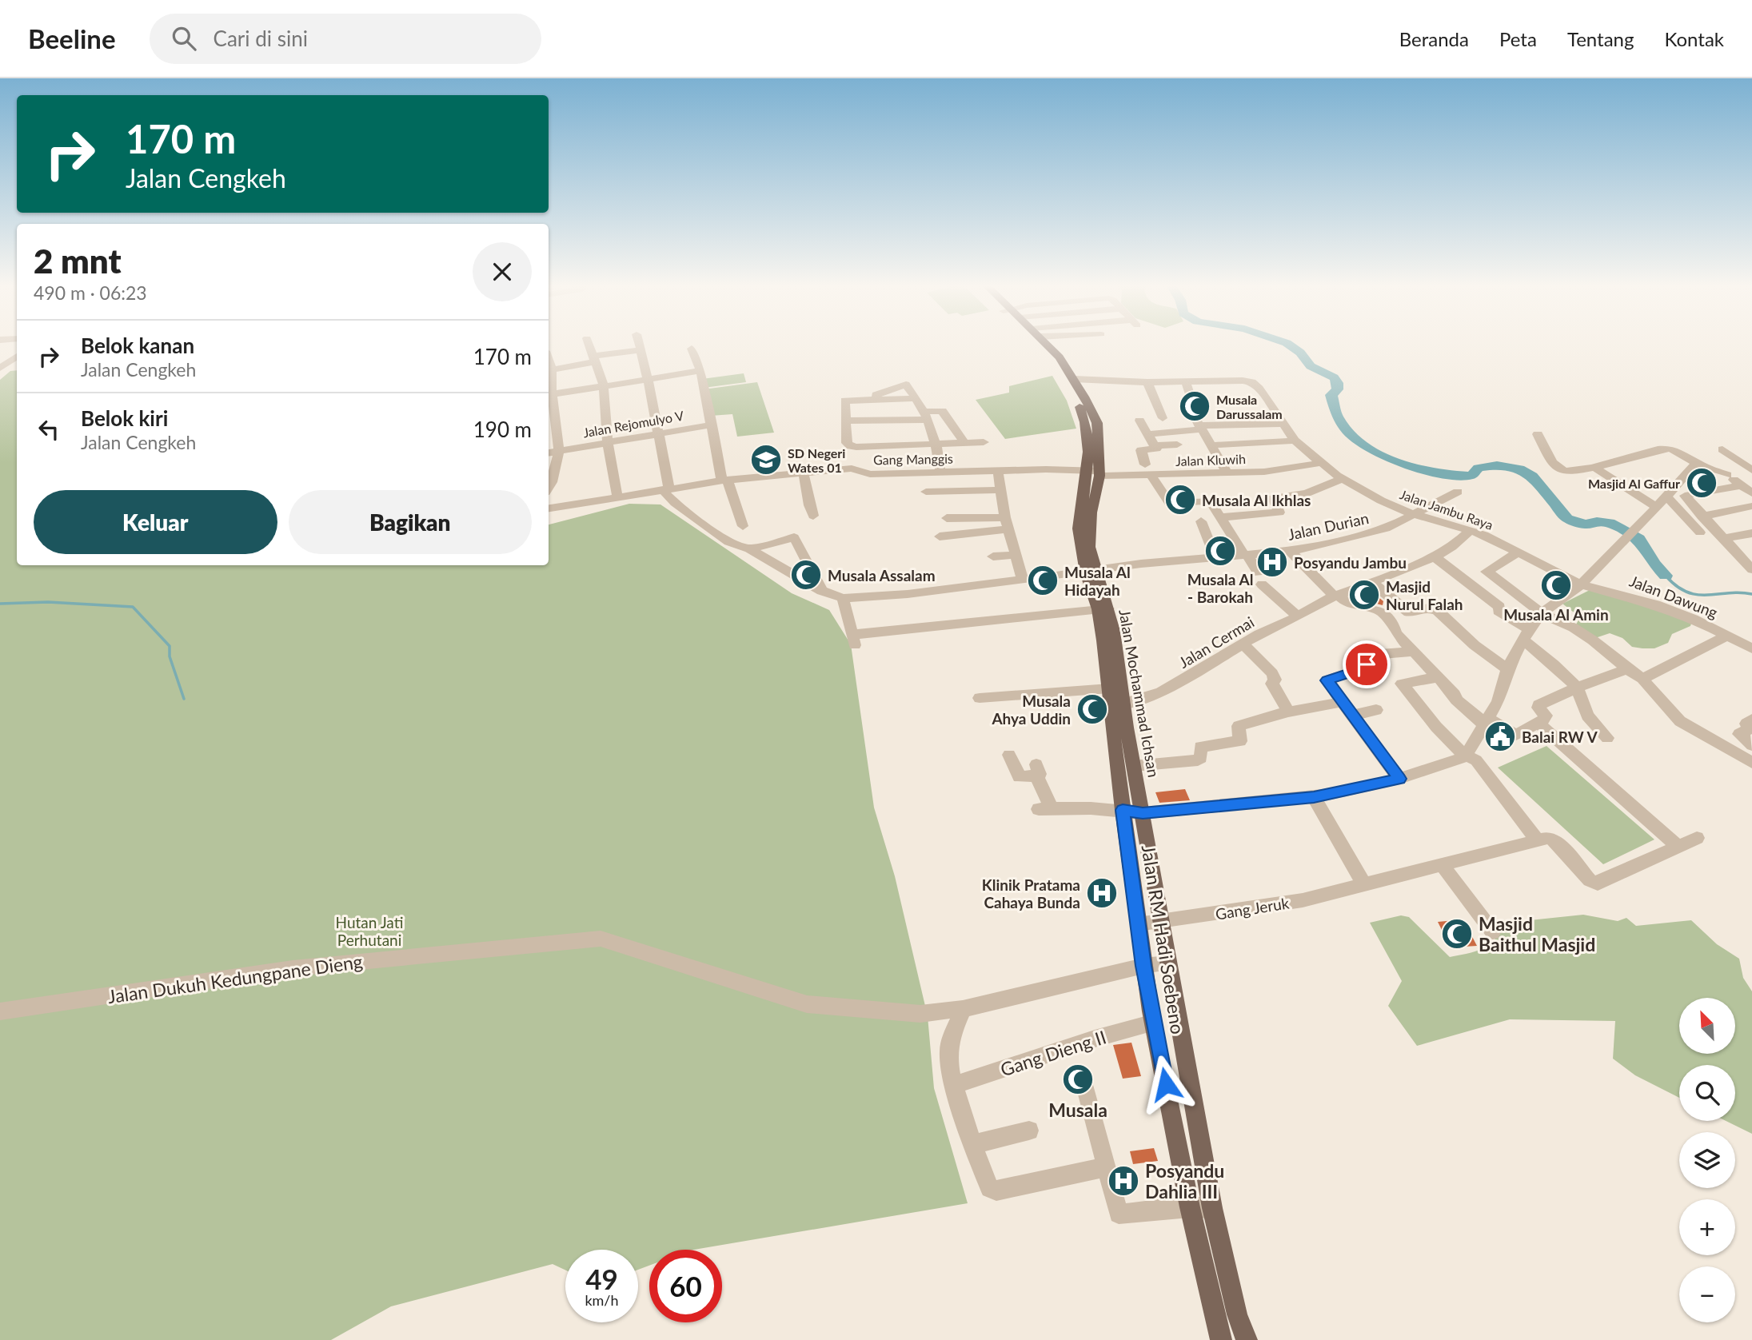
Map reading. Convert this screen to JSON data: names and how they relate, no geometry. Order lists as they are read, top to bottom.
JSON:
{
  "streets": {
    "main road": ["Jalan Mochammad Ichsan", "Jalan RM Hadi Soebeno"],
    "street": [
      "Jalan Rejomulyo V",
      "Gang Manggis",
      "Jalan Kluwih",
      "Jalan Jambu Raya",
      "Jalan Durian",
      "Jalan Dawung",
      "Jalan Cermai",
      "Gang Jeruk",
      "Jalan Dukuh Kedungpane Dieng",
      "Gang Dieng II"
    ]
  },
  "crossings": [
    ["Gang Manggis", "Jalan Kluwih"],
    ["Gang Manggis", "Jalan Mochammad Ichsan"],
    ["Jalan Kluwih", "Jalan Jambu Raya"],
    ["Jalan Kluwih", "Jalan Mochammad Ichsan"],
    ["Jalan Jambu Raya", "Jalan Durian"],
    ["Jalan Jambu Raya", "Jalan Dawung"],
    ["Jalan Jambu Raya", "Jalan Cermai"],
    ["Jalan Jambu Raya", "Jalan Mochammad Ichsan"],
    ["Jalan Durian", "Jalan Mochammad Ichsan"],
    ["Jalan Cermai", "Jalan Mochammad Ichsan"],
    ["Jalan Mochammad Ichsan", "Jalan RM Hadi Soebeno"],
    ["Gang Jeruk", "Jalan RM Hadi Soebeno"],
    ["Jalan RM Hadi Soebeno", "Jalan Dukuh Kedungpane Dieng"],
    ["Jalan RM Hadi Soebeno", "Gang Dieng II"]
  ],
  "parks": ["Hutan Jati Perhutani"],
  "places": {
    "mosque": [
      "Musala Darussalam",
      "Masjid Al Gaffur",
      "Musala Al Ikhlas",
      "Musala Al - Barokah",
      "Musala Assalam",
      "Musala Al Hidayah",
      "Musala Al Amin",
      "Masjid Nurul Falah",
      "Musala Ahya Uddin",
      "Masjid Baithul Masjid",
      "Musala"
    ],
    "school or university": ["SD Negeri Wates 01"],
    "hospital": ["Posyandu Jambu", "Klinik Pratama Cahaya Bunda", "Posyandu Dahlia III"],
    "public building": ["Balai RW V"]
  },
  "north": "top left",
  "page": {
    "header": "Beeline",
    "search": "Cari di sini",
    "nav": [
      "Beranda",
      "Peta",
      "Tentang",
      "Kontak"
    ],
    "turn": ["170 m", "Jalan Cengkeh"],
    "heading": ["2 mnt", "490 m · 06:23"],
    "list": [
      {
        "name": "Belok kanan",
        "note": "Jalan Cengkeh",
        "value": "170 m"
      },
      {
        "name": "Belok kiri",
        "note": "Jalan Cengkeh",
        "value": "190 m"
      }
    ],
    "buttons": ["Keluar", "Bagikan"],
    "map_buttons": ["+", "−"],
    "speed": "49 km/h",
    "limit": "60"
  }
}
